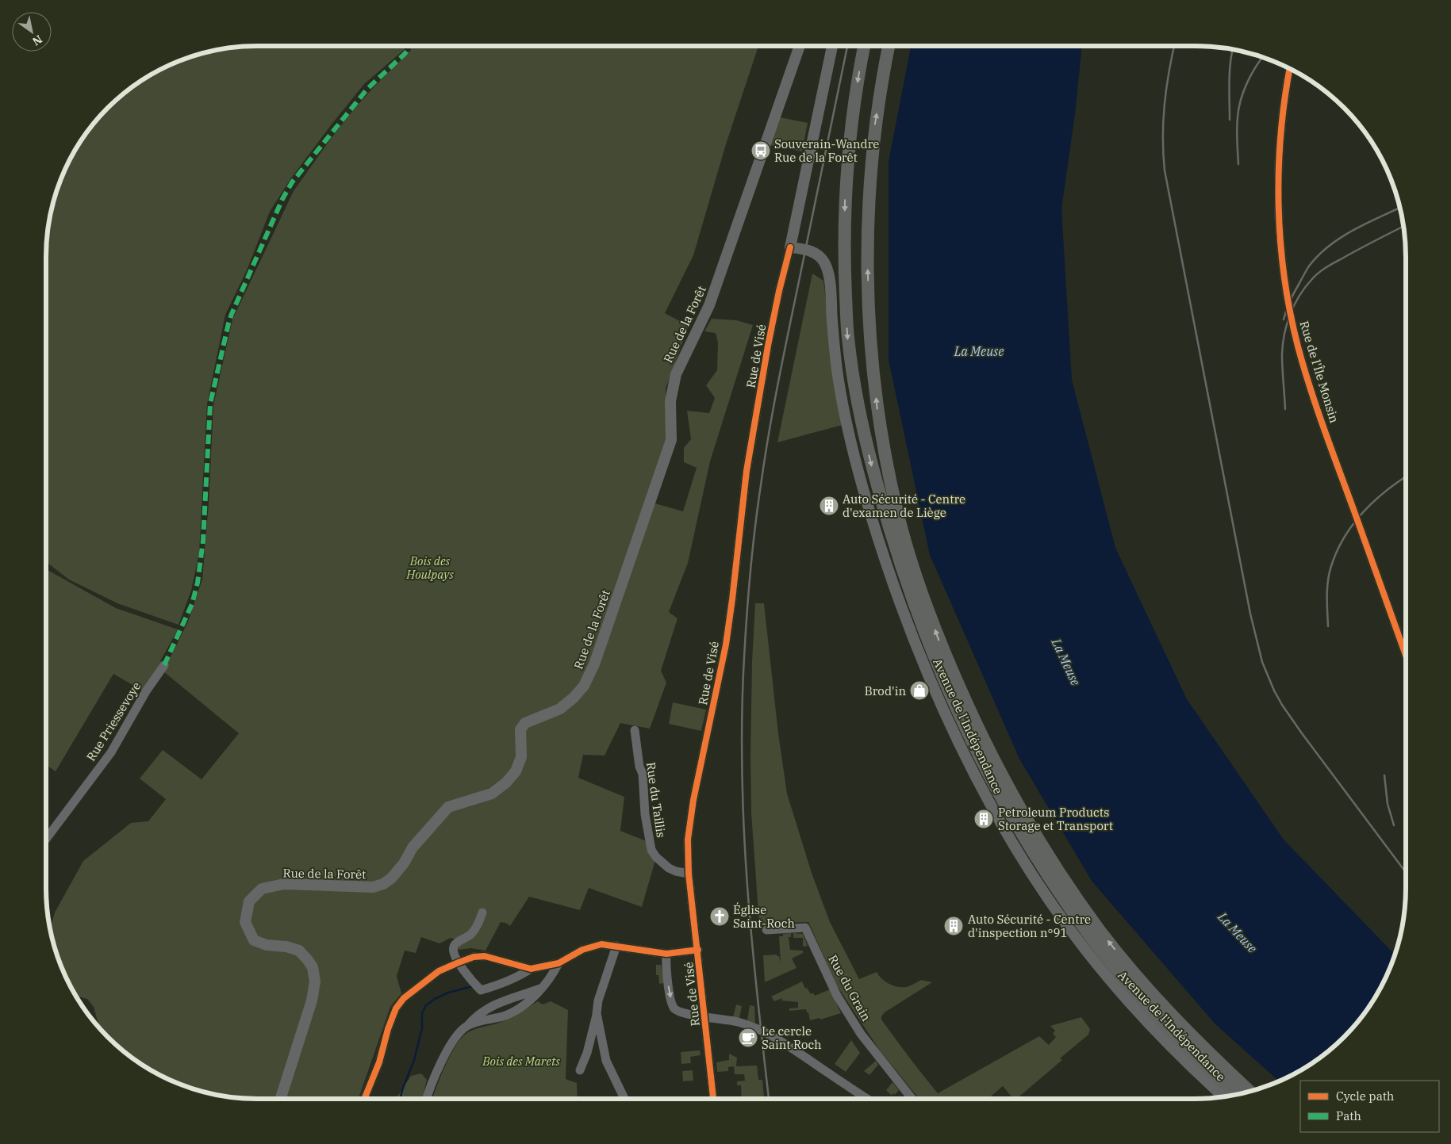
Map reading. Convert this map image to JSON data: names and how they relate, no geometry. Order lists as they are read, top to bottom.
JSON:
{
  "streets": {
    "main road": ["Rue de la Forêt", "Rue de Visé", "Avenue de l'Indépendance"],
    "street": [
      "Rue de l'Île Monsin",
      "Rue Priessevoye",
      "Rue du Taillis",
      "Rue du Grain"
    ]
  },
  "crossings": [
    ["Rue de Visé", "Avenue de l'Indépendance"],
    ["Rue de Visé", "Rue du Taillis"]
  ],
  "water": ["La Meuse"],
  "parks": ["Bois des Houlpays", "Bois des Marets"],
  "places": {
    "bus stop": ["Souverain-Wandre Rue de la Forêt"],
    "building": ["Auto Sécurité - Centre d'examen de Liège", "Petroleum Products Storage et Transport", "Auto Sécurité - Centre d'inspection n°91"],
    "shop": ["Brod'in"],
    "church": ["Église Saint-Roch"],
    "cafe": ["Le cercle Saint Roch"]
  },
  "legend": ["Cycle path", "Path"],
  "north": "bottom right"
}
